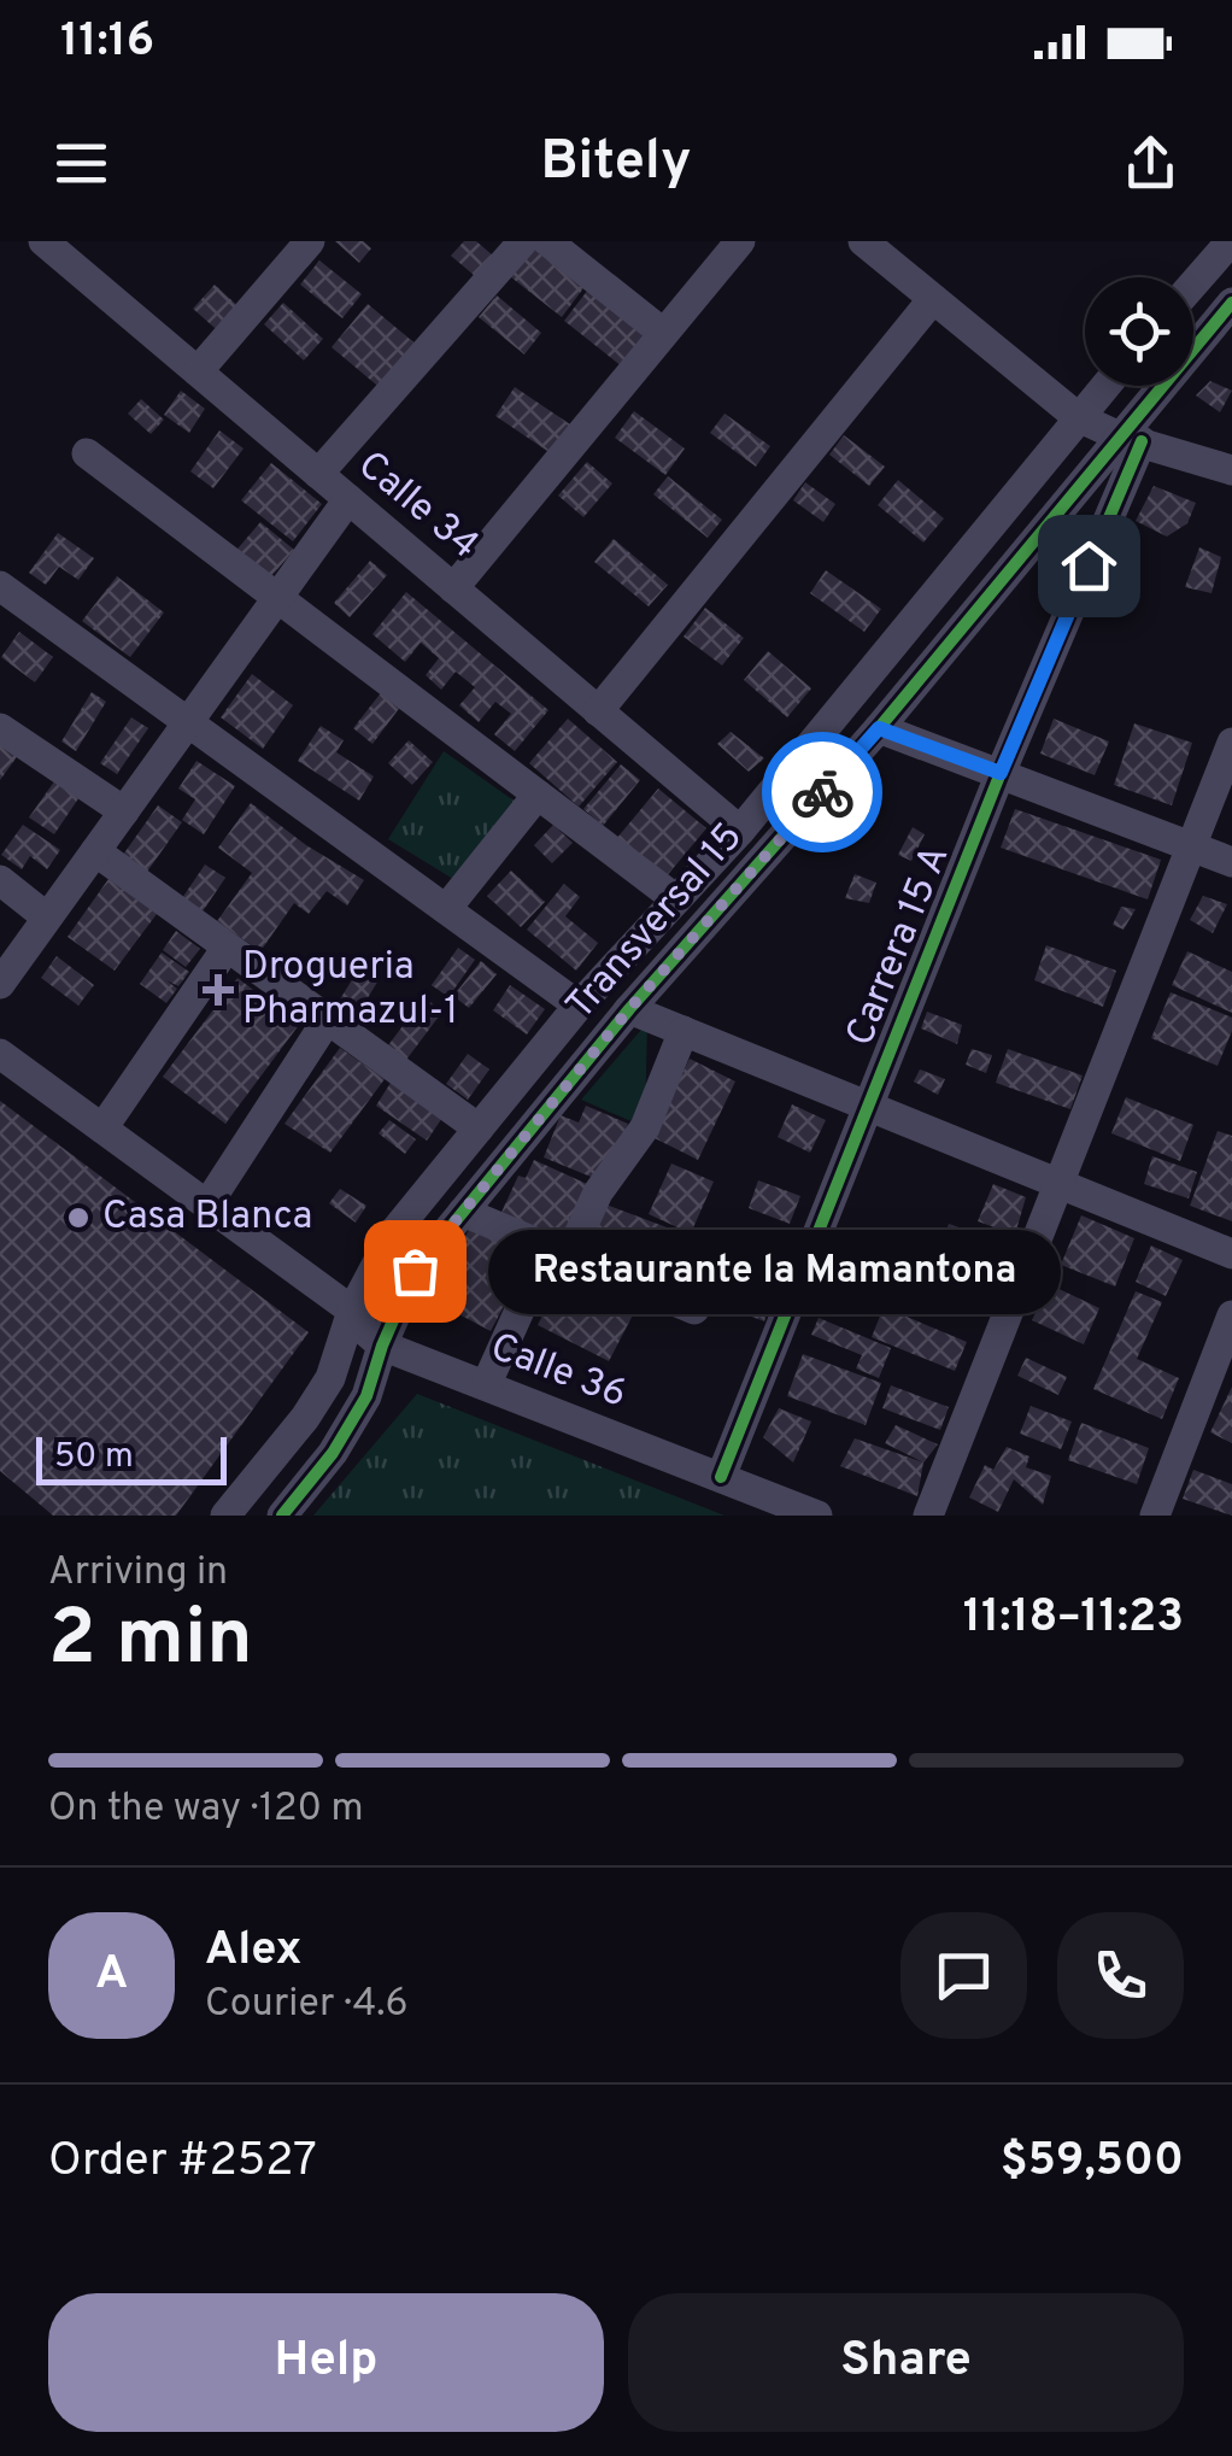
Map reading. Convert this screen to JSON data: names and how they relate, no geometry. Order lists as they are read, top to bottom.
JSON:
{
  "streets": {
    "street": [
      "Calle 34",
      "Transversal 15",
      "Carrera 15 A",
      "Calle 36"
    ]
  },
  "crossings": [
    ["Calle 34", "Transversal 15"],
    ["Transversal 15", "Carrera 15 A"],
    ["Transversal 15", "Calle 36"],
    ["Carrera 15 A", "Calle 36"]
  ],
  "places": {
    "health": ["Drogueria Pharmazul-1"],
    "other": ["Casa Blanca", "Restaurante la Mamantona"]
  },
  "scale_bar": "50 m",
  "page": {
    "status": "11:16",
    "header": "Bitely",
    "bubble": "Restaurante la Mamantona",
    "scale": "50 m",
    "heading": ["2 min", "Arriving in", "11:18–11:23"],
    "panel": [
      "Alex",
      "Courier · 4.6",
      "Order #2527",
      "$59,500"
    ],
    "bar": "On the way · 120 m",
    "round": "A",
    "buttons": ["Help", "Share"]
  }
}
